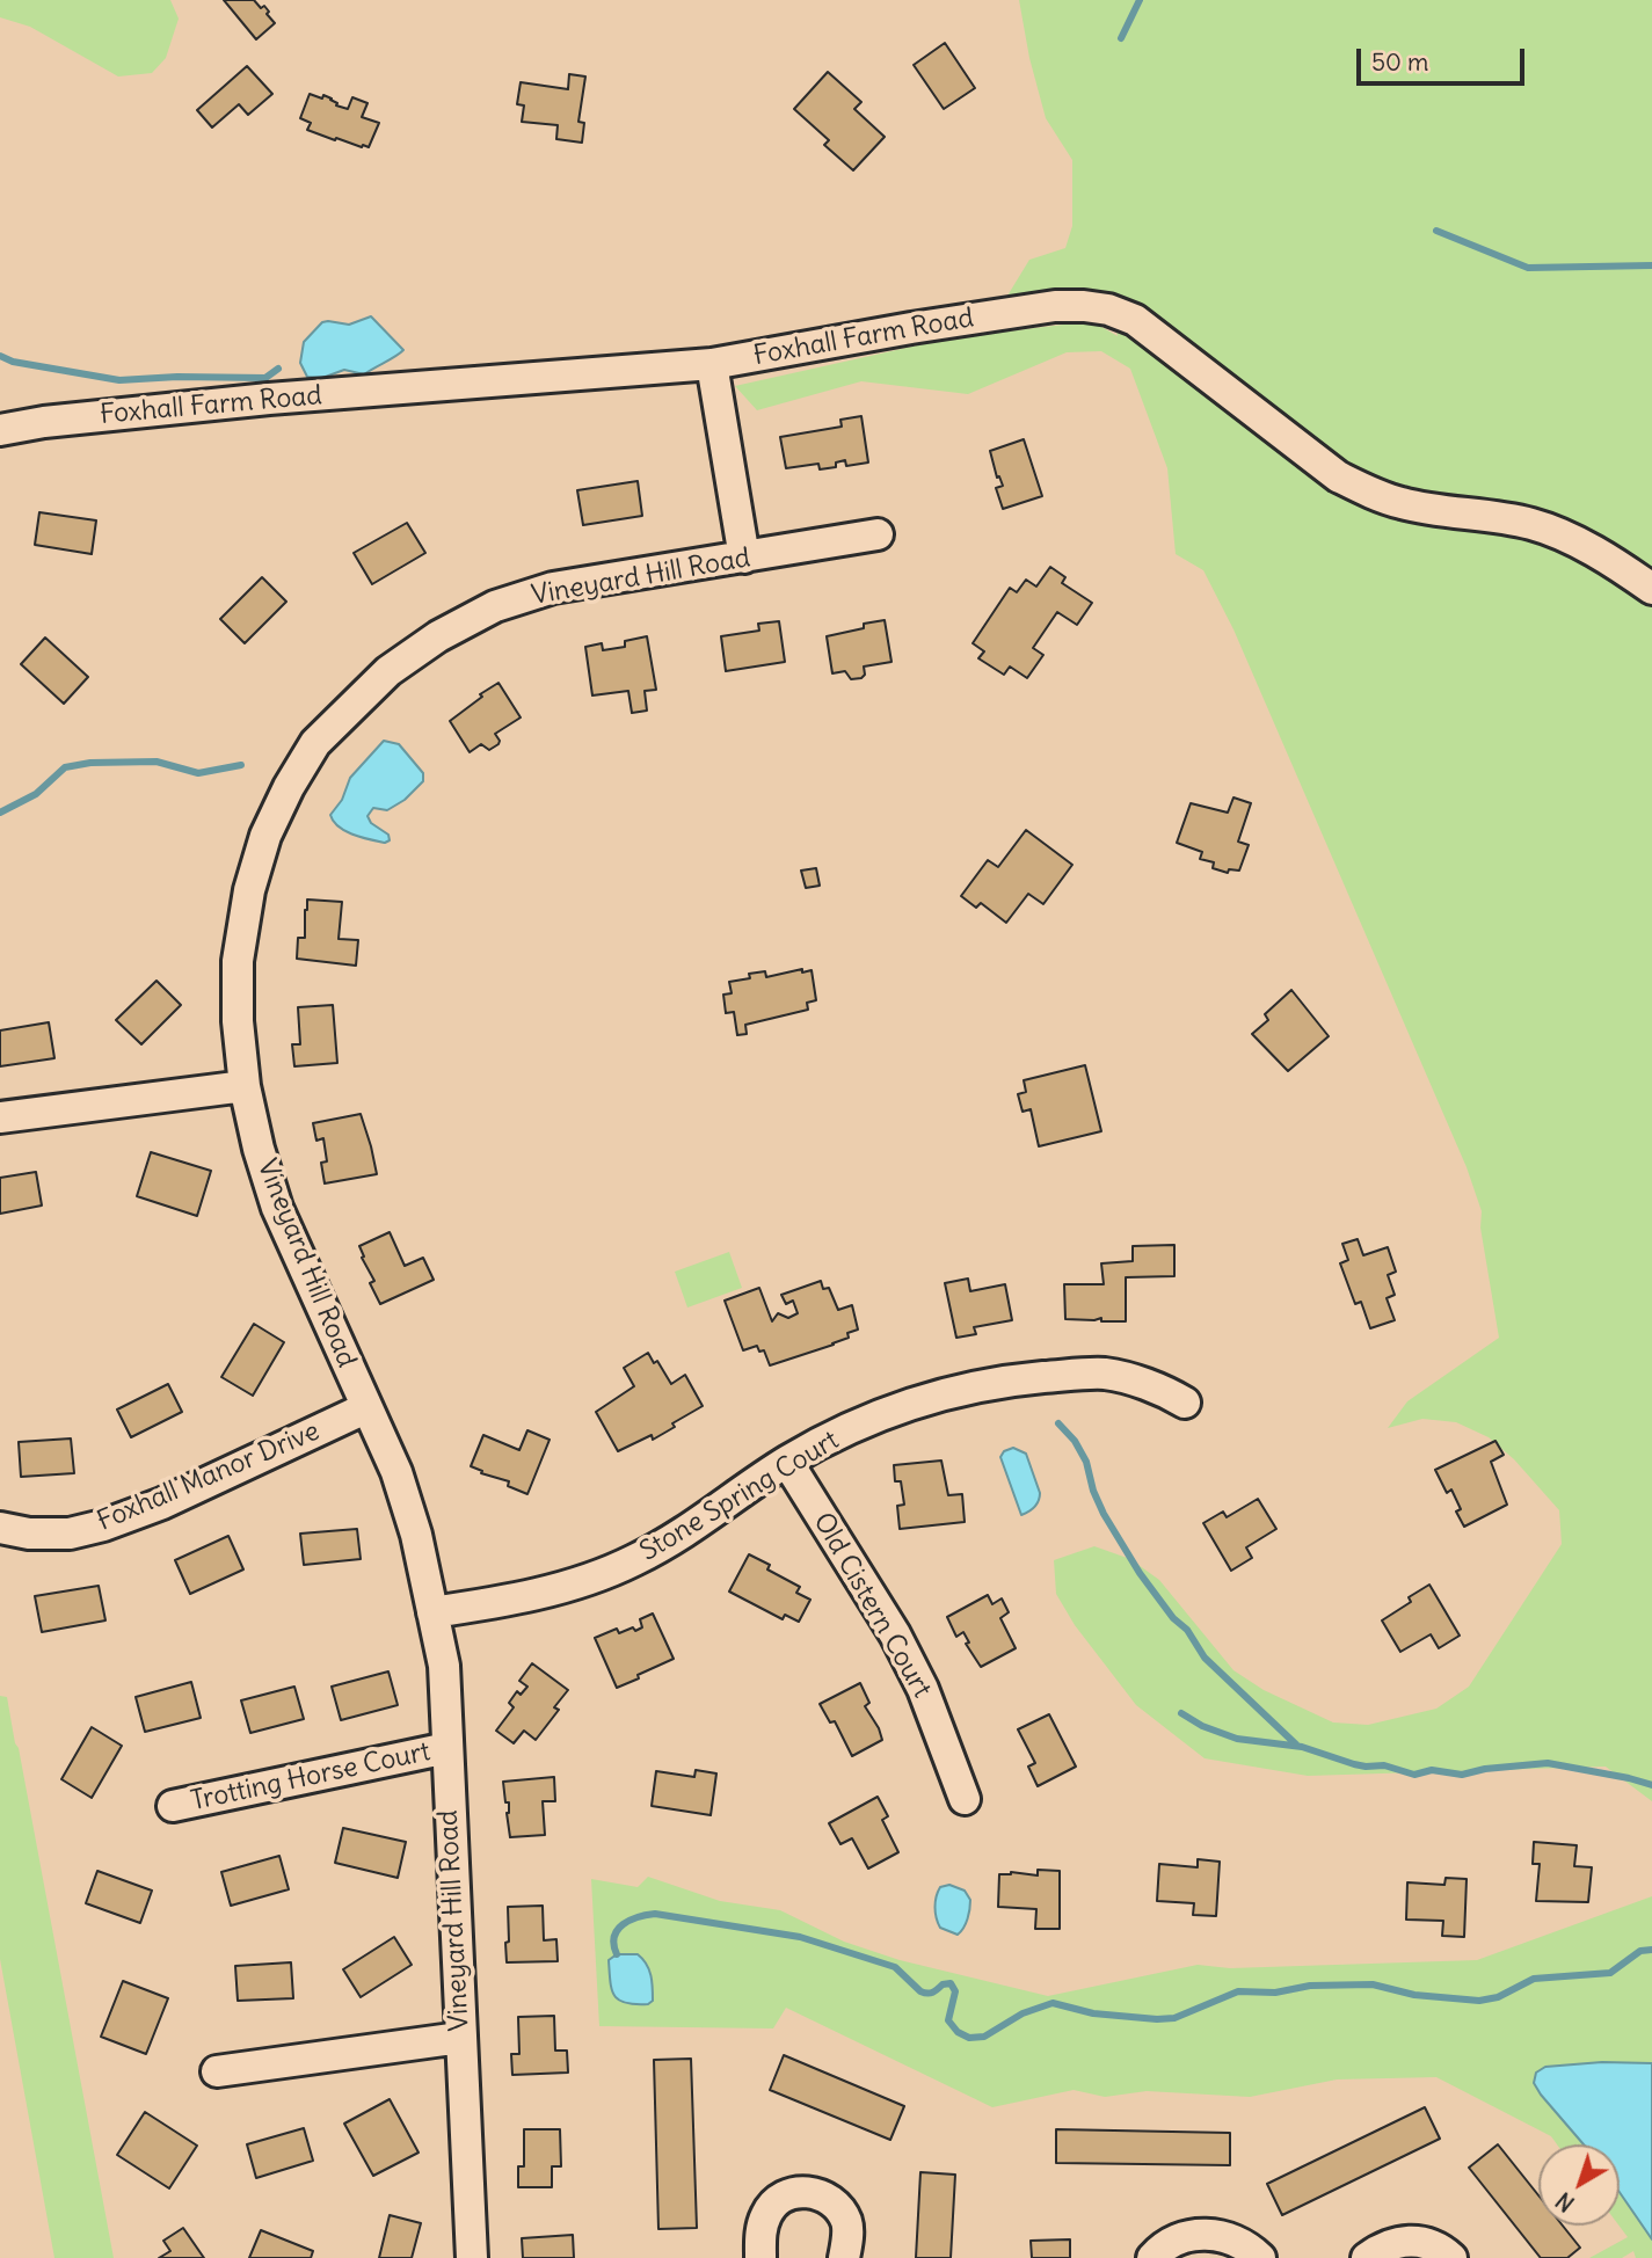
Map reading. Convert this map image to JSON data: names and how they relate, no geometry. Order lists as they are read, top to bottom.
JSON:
{
  "streets": {
    "street": [
      "Foxhall Farm Road",
      "Vineyard Hill Road",
      "Foxhall Manor Drive",
      "Stone Spring Court",
      "Old Cistern Court",
      "Trotting Horse Court"
    ]
  },
  "crossings": [
    ["Vineyard Hill Road", "Foxhall Manor Drive"],
    ["Vineyard Hill Road", "Stone Spring Court"],
    ["Vineyard Hill Road", "Trotting Horse Court"],
    ["Stone Spring Court", "Old Cistern Court"]
  ],
  "scale_bar": "50 m",
  "north": "bottom left"
}
